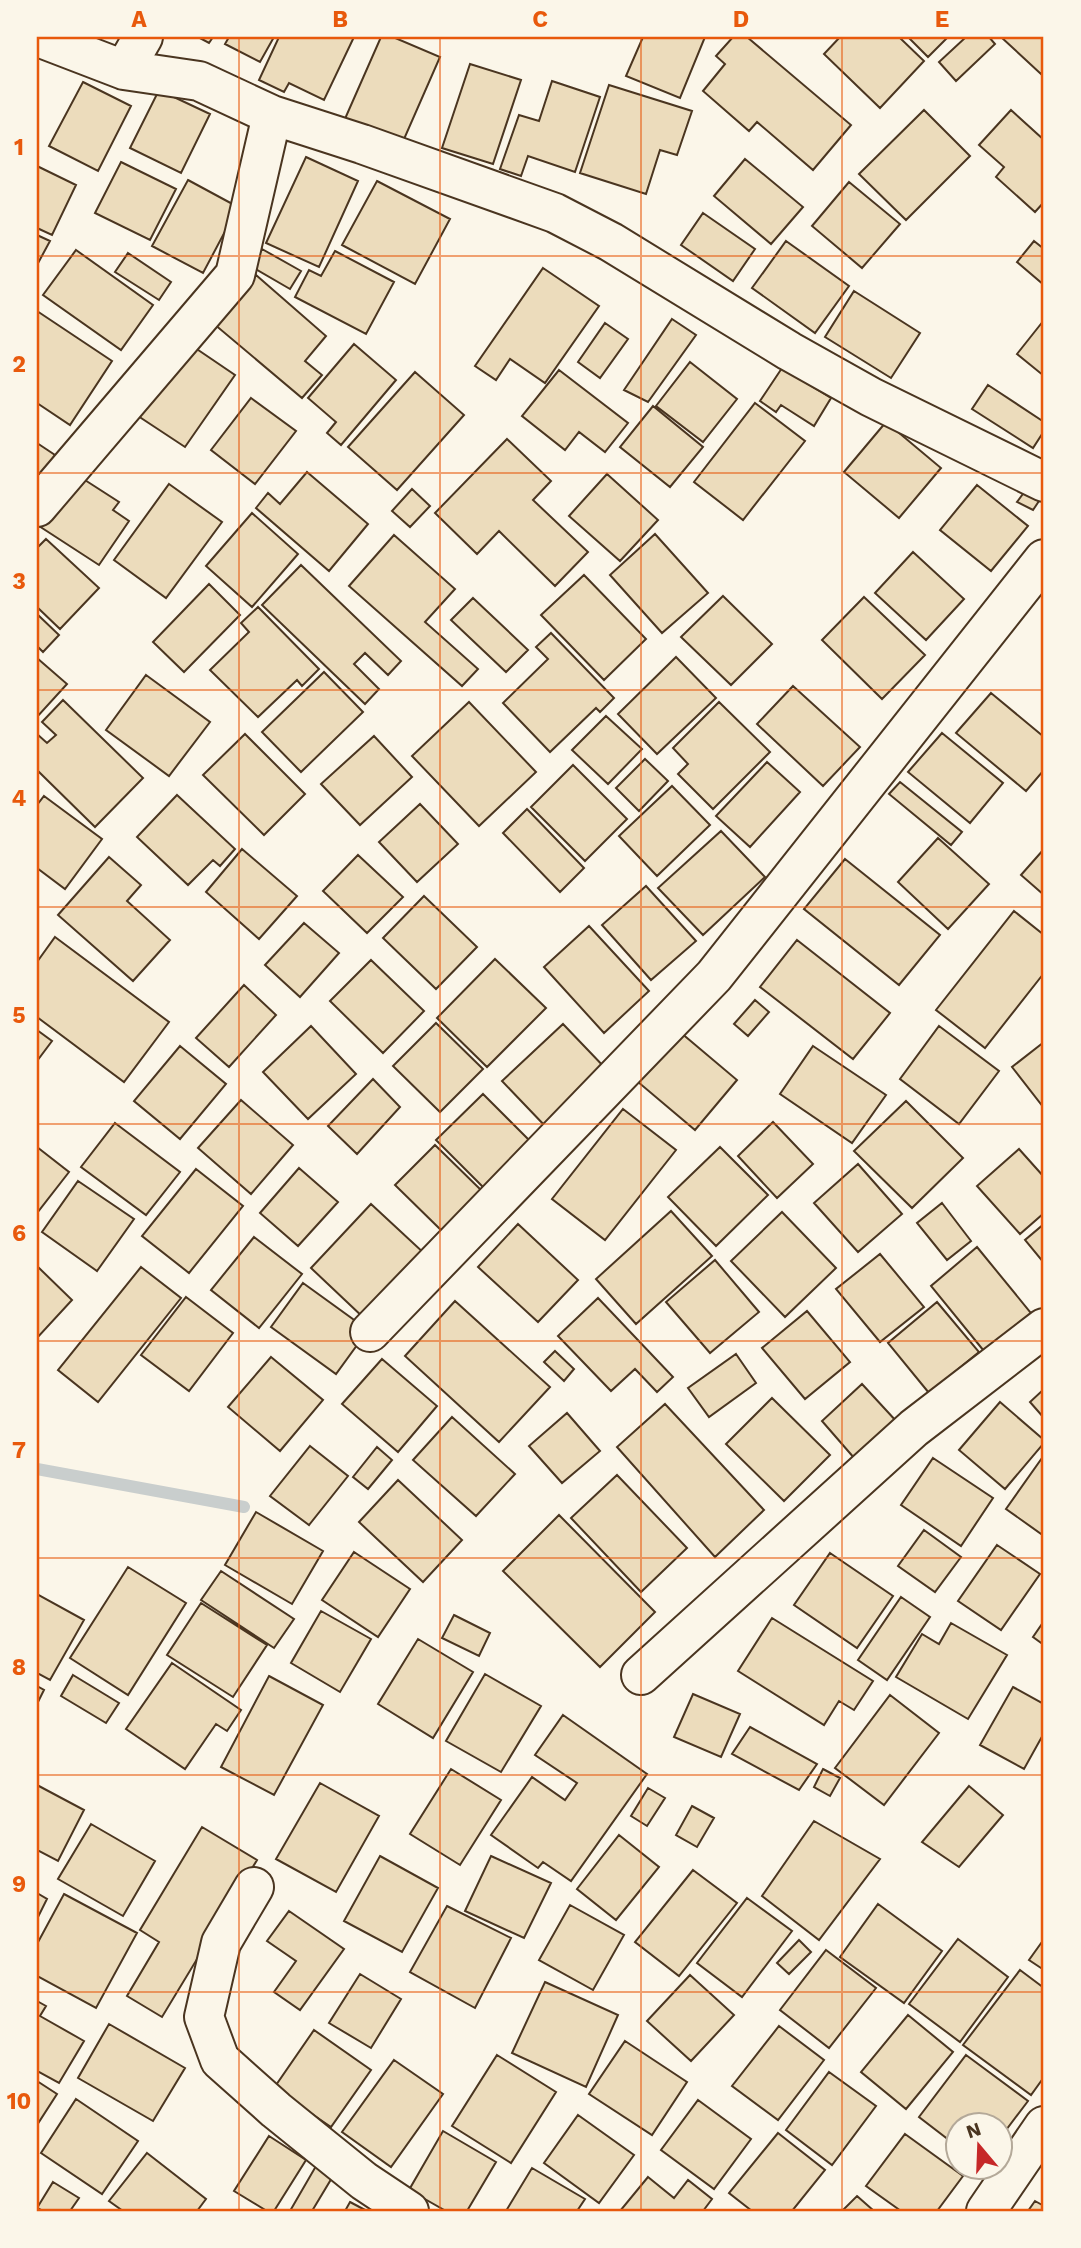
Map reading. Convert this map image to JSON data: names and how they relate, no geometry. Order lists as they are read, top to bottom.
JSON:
{
  "north": "top",
  "grid": {
    "columns": [
      "A",
      "B",
      "C",
      "D",
      "E"
    ],
    "rows": [
      "1",
      "2",
      "3",
      "4",
      "5",
      "6",
      "7",
      "8",
      "9",
      "10"
    ]
  }
}
